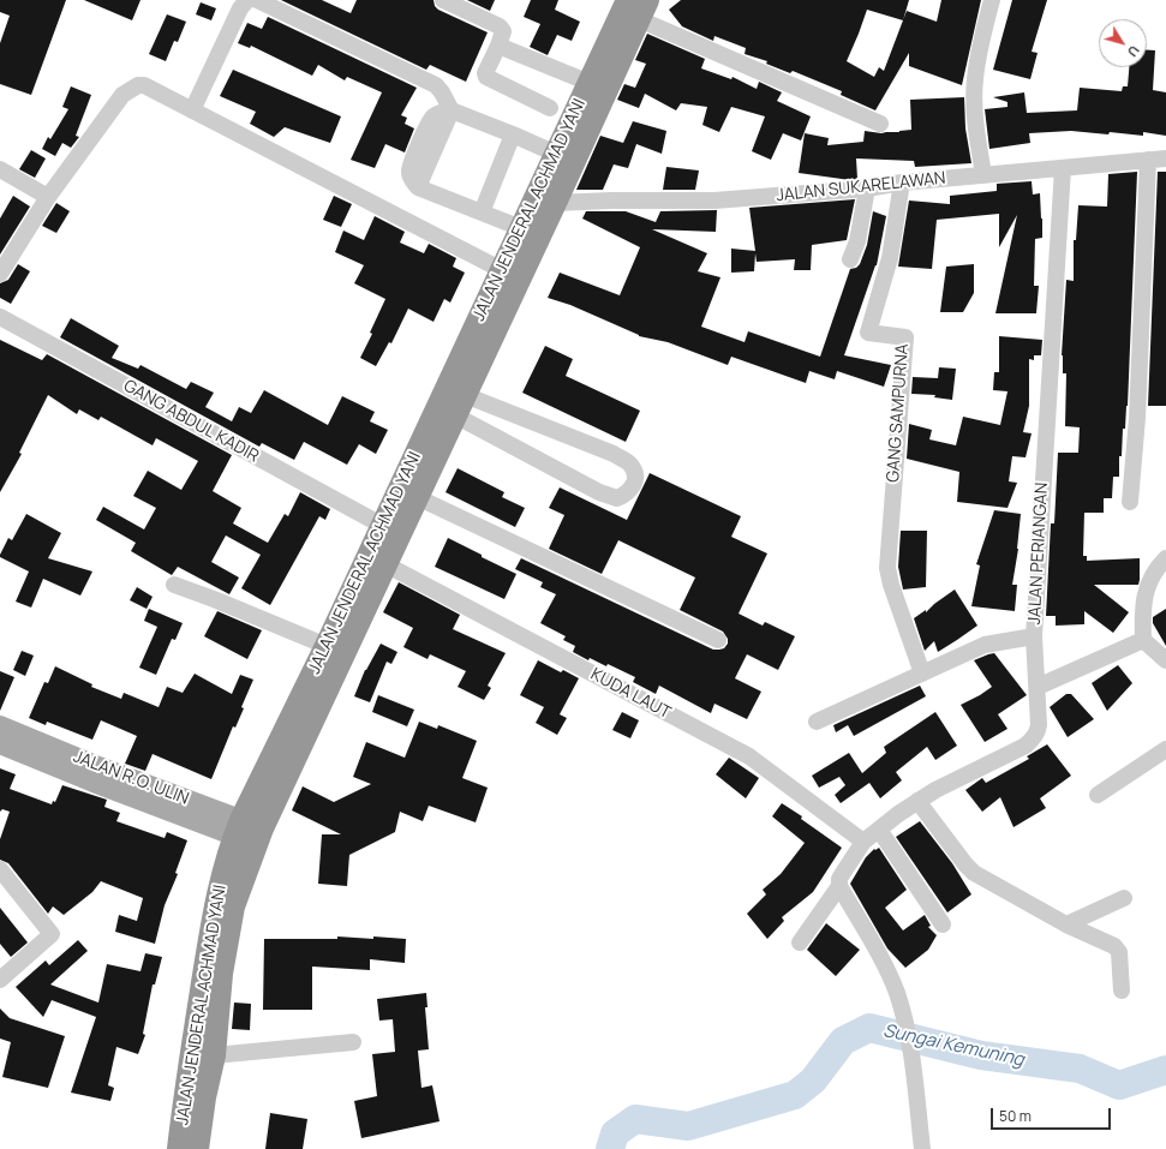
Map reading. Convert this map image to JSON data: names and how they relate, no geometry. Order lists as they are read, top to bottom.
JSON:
{
  "streets": {
    "highway": ["JALAN JENDERAL ACHMAD YANI"],
    "main road": ["JALAN R.O. ULIN"],
    "street": [
      "JALAN SUKARELAWAN",
      "GANG SAMPURNA",
      "GANG ABDUL KADIR",
      "JALAN PERIANGAN",
      "KUDA LAUT"
    ]
  },
  "crossings": [
    ["JALAN SUKARELAWAN", "JALAN JENDERAL ACHMAD YANI"],
    ["JALAN SUKARELAWAN", "GANG SAMPURNA"],
    ["JALAN SUKARELAWAN", "JALAN PERIANGAN"],
    ["JALAN JENDERAL ACHMAD YANI", "GANG ABDUL KADIR"],
    ["JALAN JENDERAL ACHMAD YANI", "KUDA LAUT"],
    ["JALAN JENDERAL ACHMAD YANI", "JALAN R.O. ULIN"],
    ["JALAN PERIANGAN", "KUDA LAUT"]
  ],
  "water": ["Sungai Kemuning"],
  "scale_bar": "50 m",
  "north": "bottom right"
}
